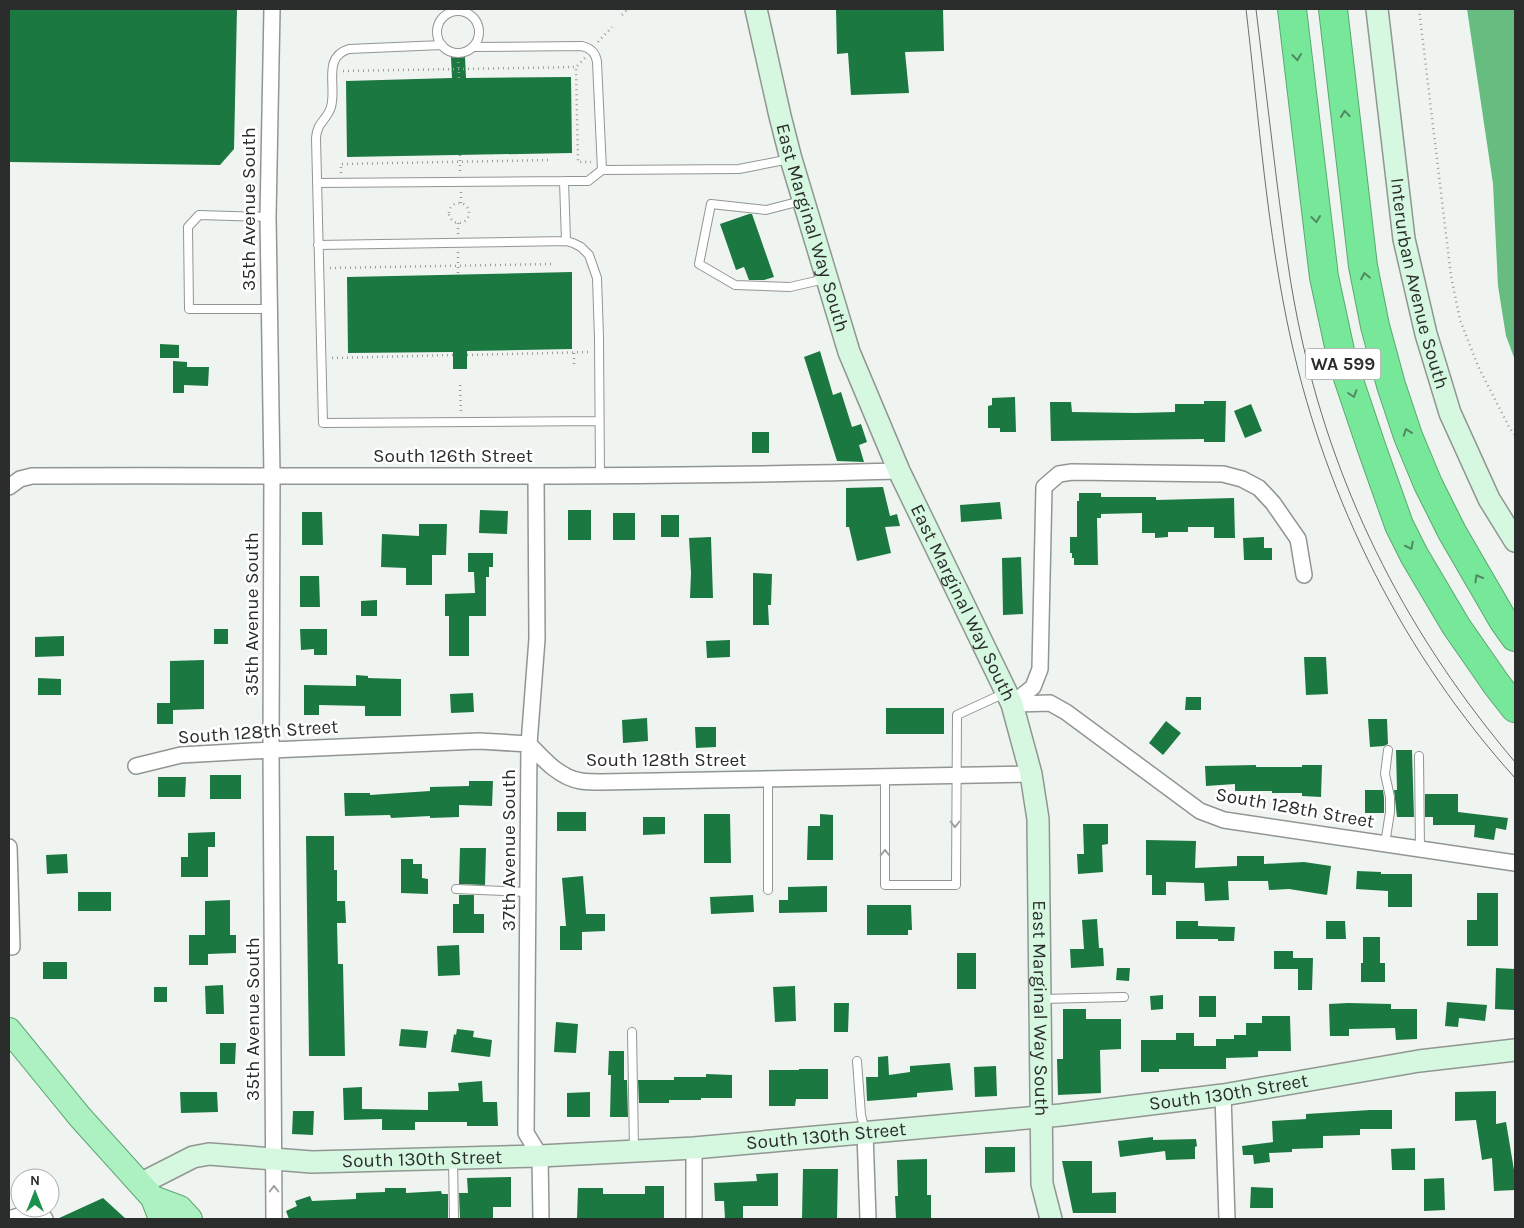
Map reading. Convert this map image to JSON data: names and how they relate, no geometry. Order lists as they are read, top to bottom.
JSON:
{
  "streets": {
    "highway": ["WA 599"],
    "street": [
      "35th Avenue South",
      "East Marginal Way South",
      "Interurban Avenue South",
      "South 126th Street",
      "South 128th Street",
      "37th Avenue South",
      "South 130th Street"
    ]
  },
  "crossings": [
    ["35th Avenue South", "South 126th Street"],
    ["35th Avenue South", "South 128th Street"],
    ["35th Avenue South", "South 130th Street"],
    ["East Marginal Way South", "South 126th Street"],
    ["East Marginal Way South", "South 128th Street"],
    ["East Marginal Way South", "South 130th Street"],
    ["South 126th Street", "37th Avenue South"],
    ["South 128th Street", "37th Avenue South"],
    ["37th Avenue South", "South 130th Street"]
  ],
  "north": "top"
}
